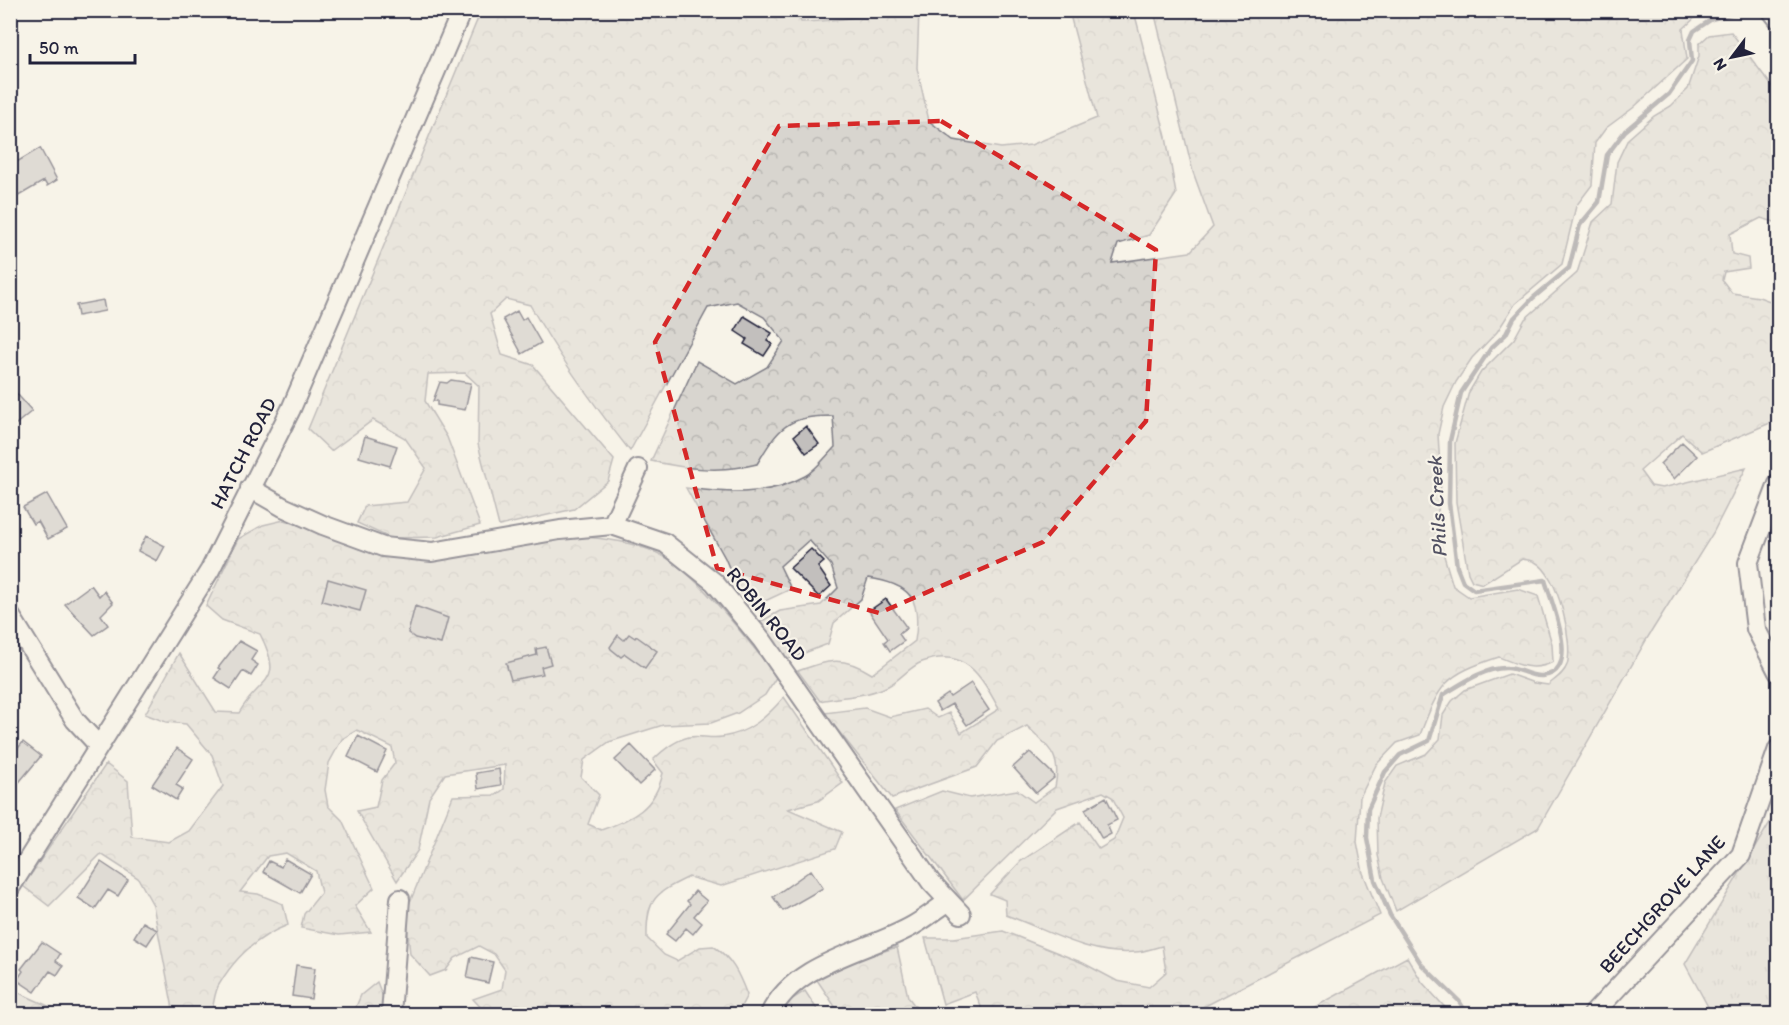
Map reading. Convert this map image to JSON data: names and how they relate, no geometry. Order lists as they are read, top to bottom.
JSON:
{
  "streets": {
    "street": ["HATCH ROAD", "ROBIN ROAD", "BEECHGROVE LANE"]
  },
  "crossings": [
    ["HATCH ROAD", "ROBIN ROAD"]
  ],
  "water": ["Phils Creek"],
  "scale_bar": "50 m",
  "north": "bottom left"
}
